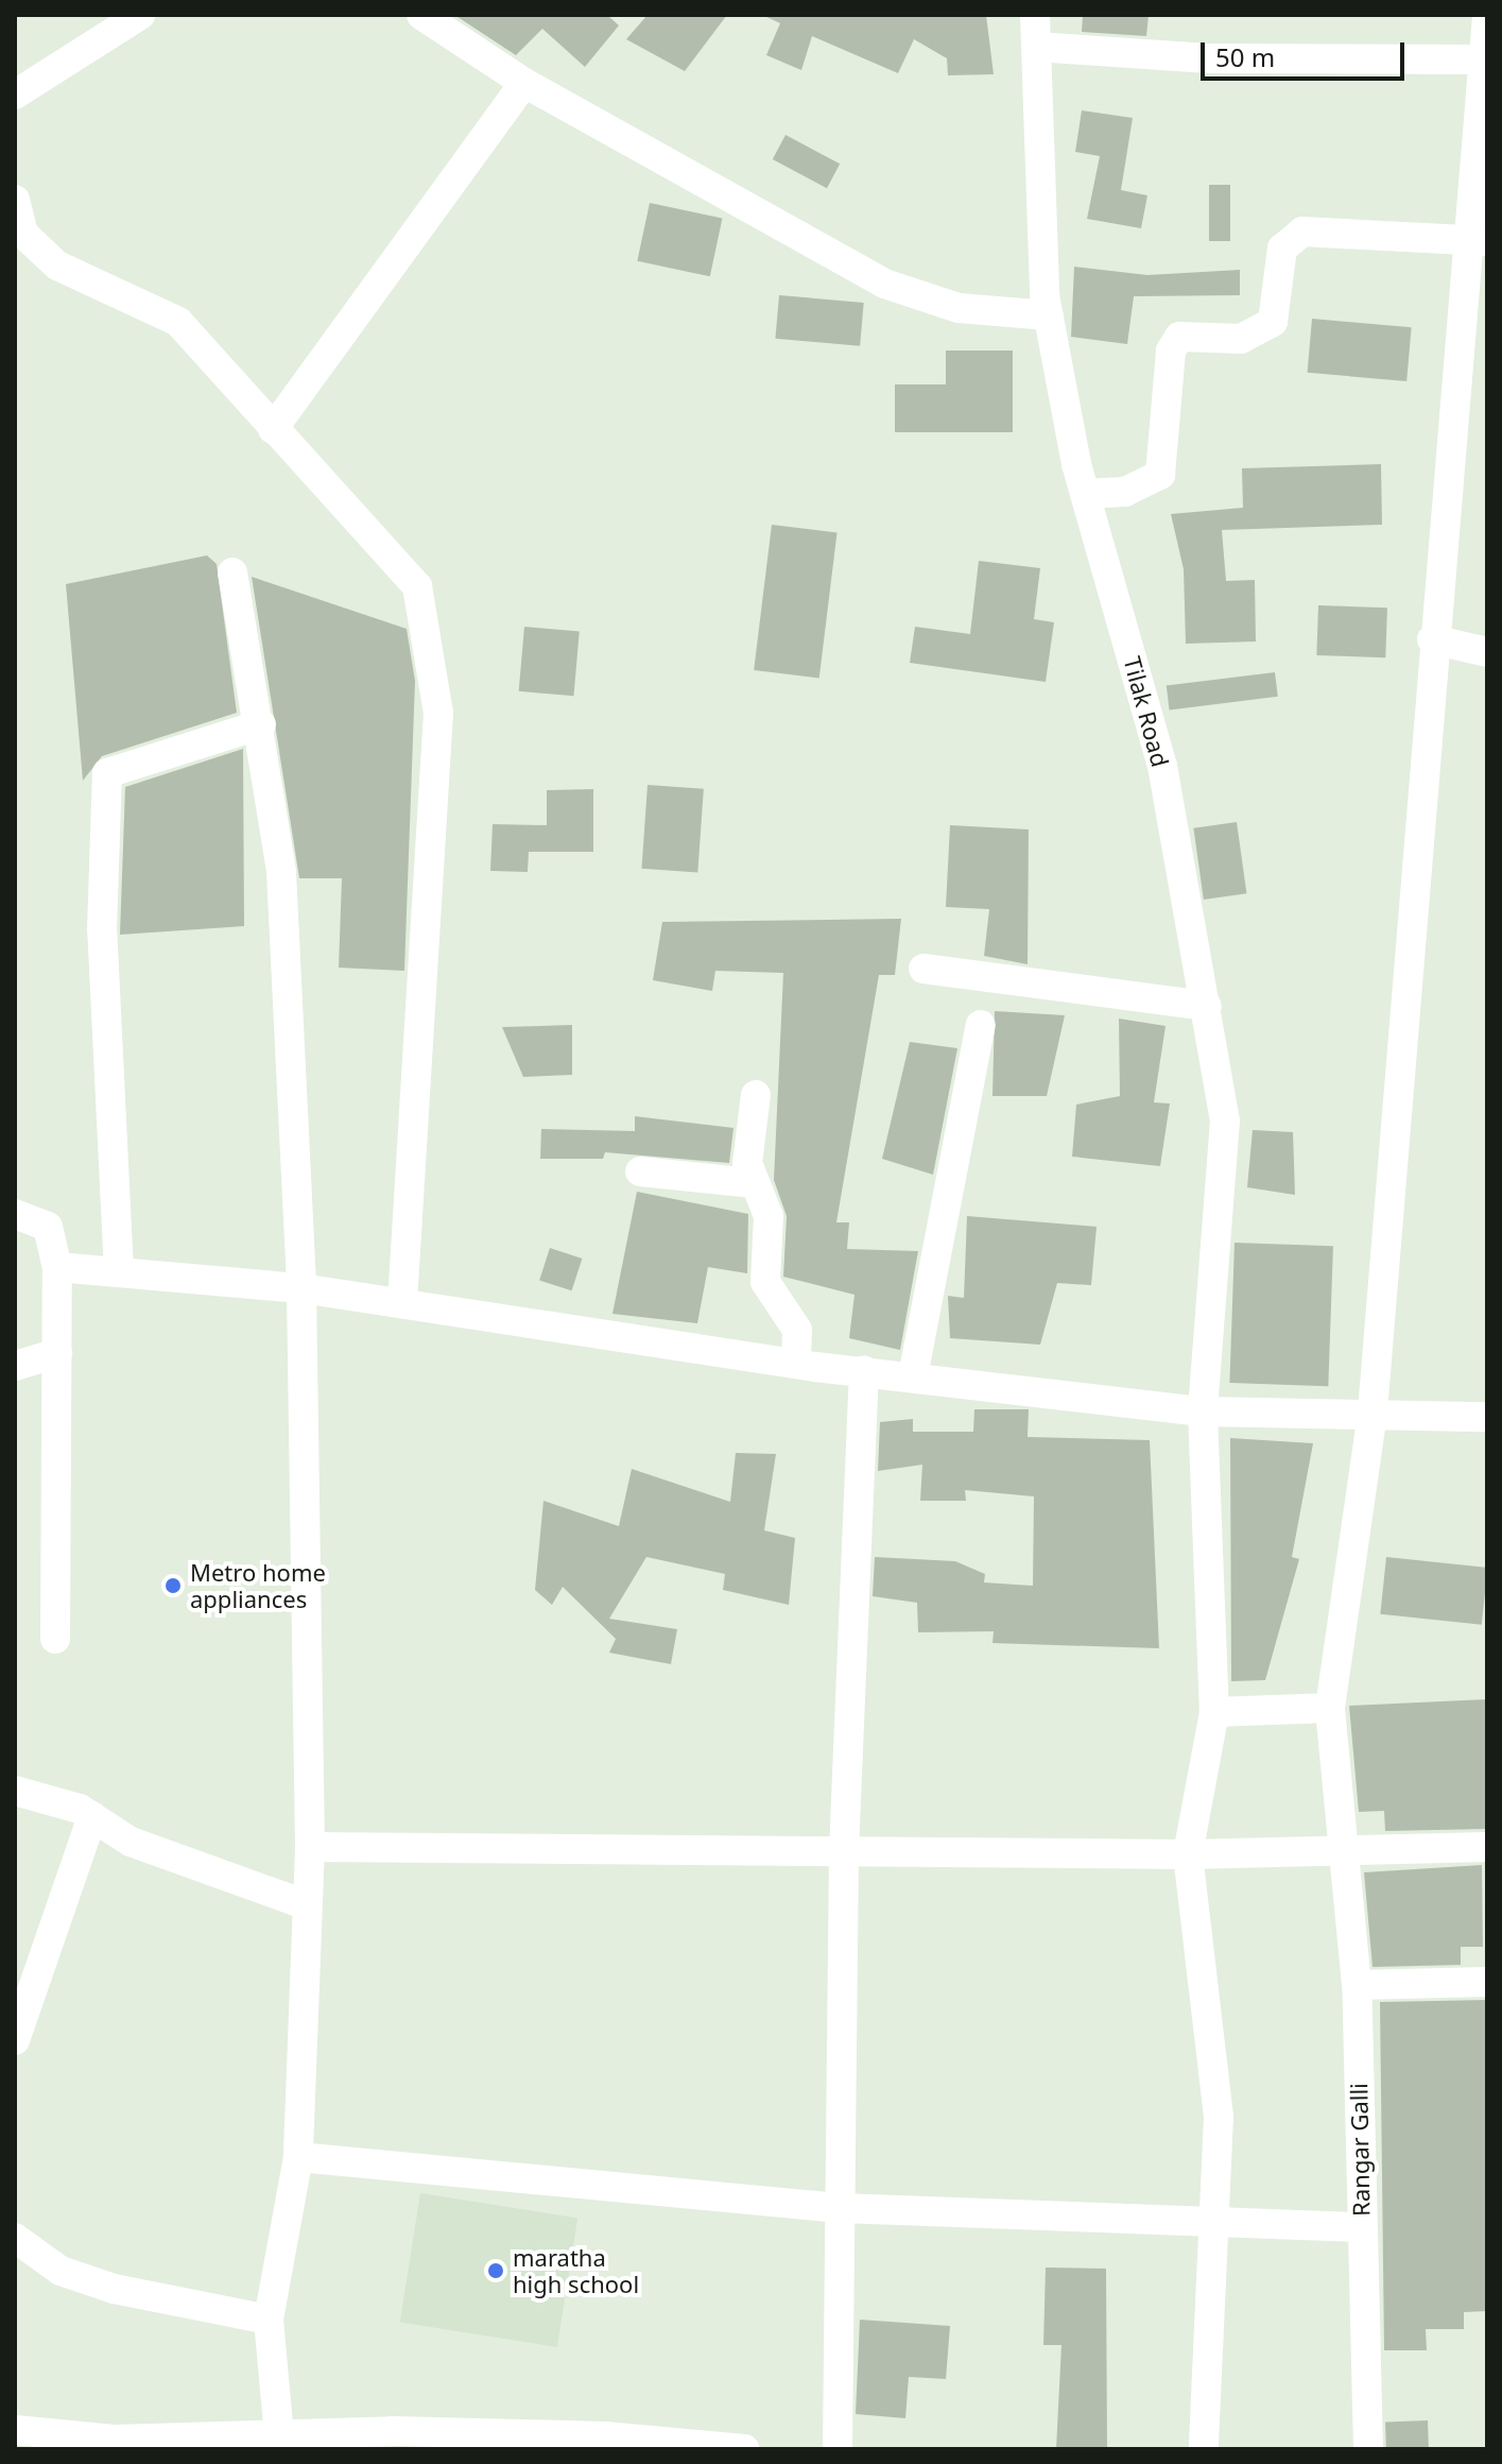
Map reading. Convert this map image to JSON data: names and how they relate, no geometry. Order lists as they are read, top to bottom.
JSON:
{
  "streets": {
    "street": ["Tilak Road", "Rangar Galli"]
  },
  "places": ["Metro home appliances", "maratha high school"],
  "scale_bar": "50 m"
}
